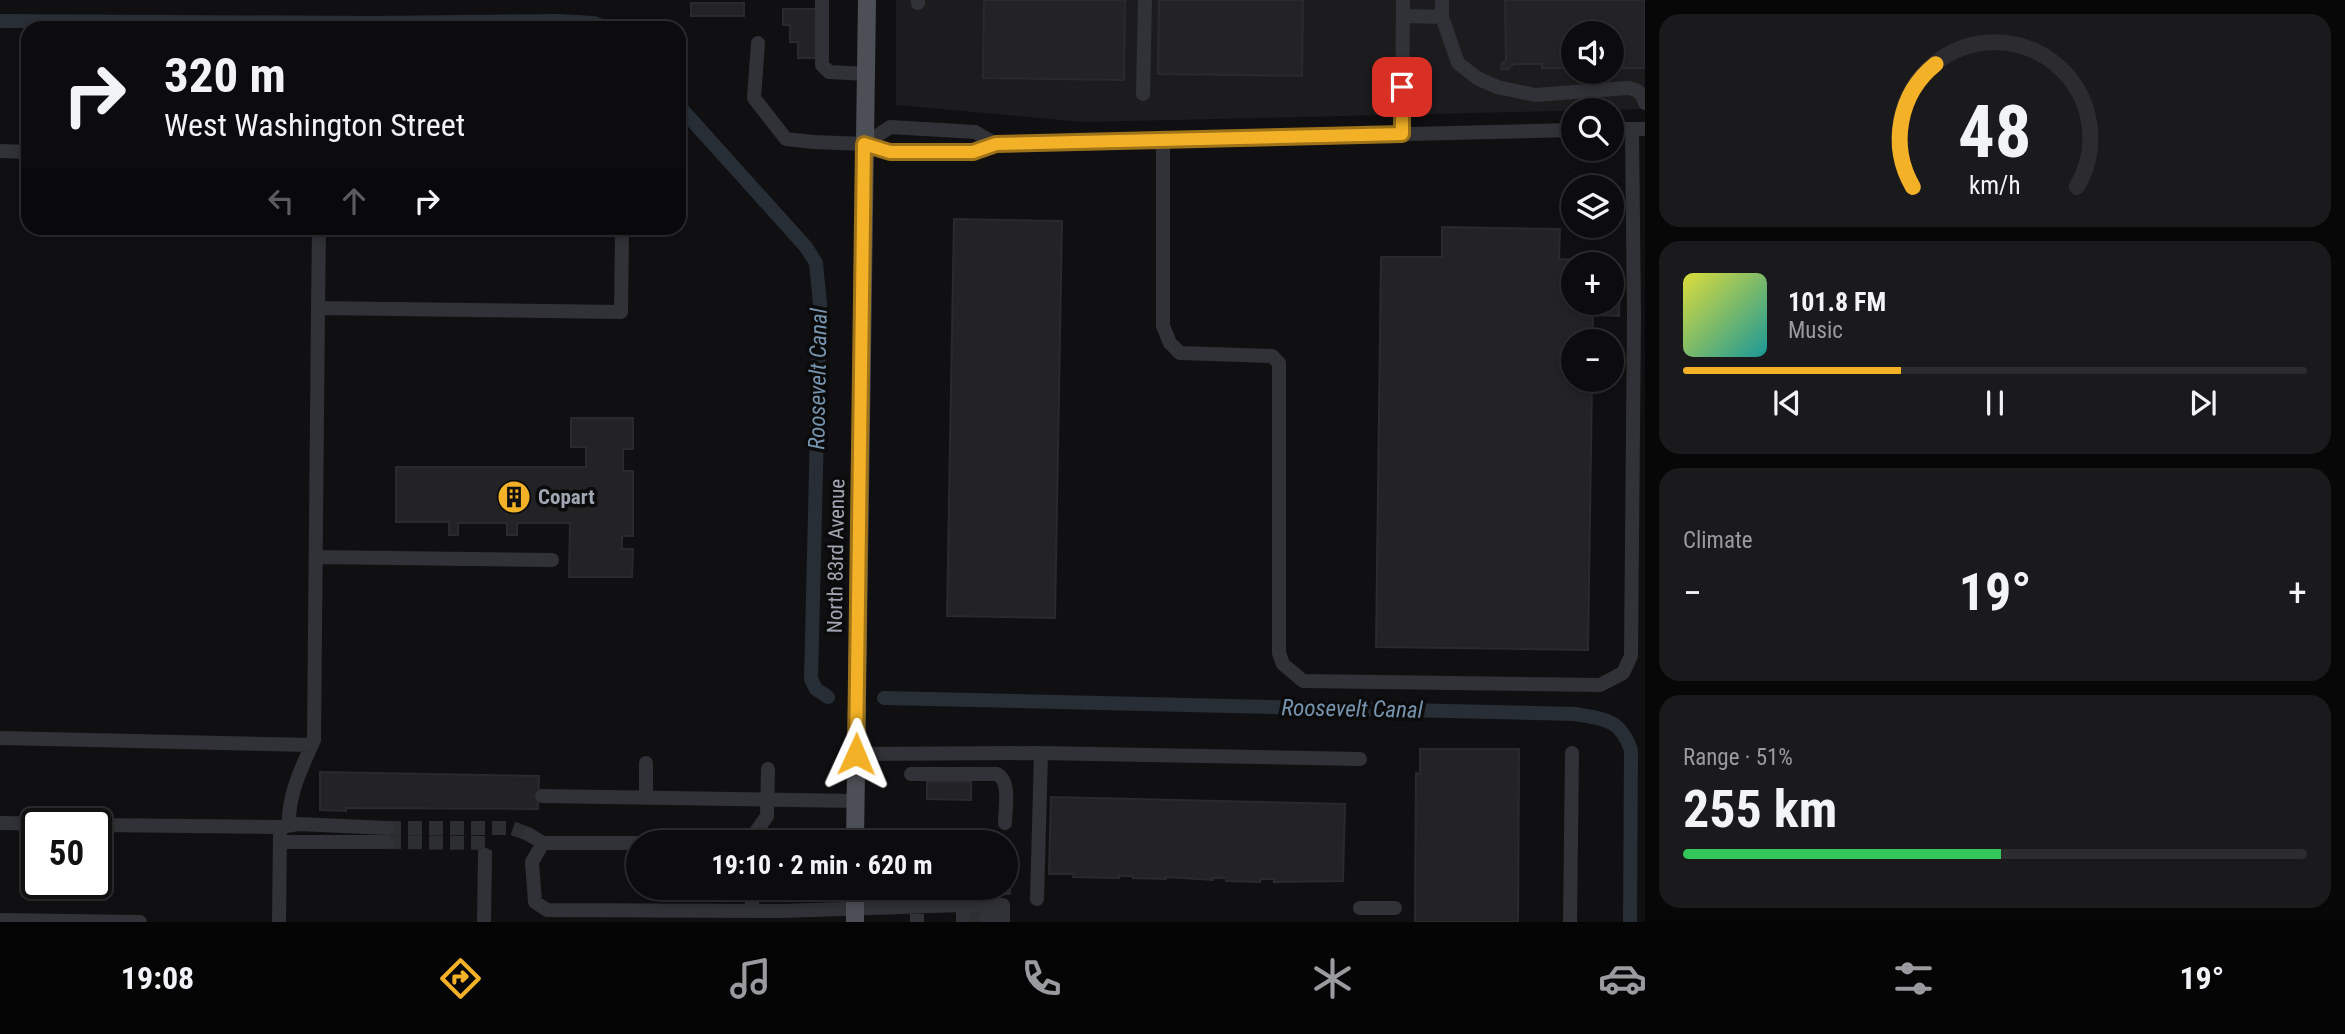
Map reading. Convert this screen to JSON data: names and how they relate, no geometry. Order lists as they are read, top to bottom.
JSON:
{
  "streets": {
    "main road": ["North 83rd Avenue"]
  },
  "water": ["Roosevelt Canal"],
  "places": {
    "building": ["Copart"]
  },
  "page": {
    "map_buttons": ["+", "−"],
    "turn": ["320 m", "West Washington Street"],
    "song": ["101.8 FM", "Music"],
    "tile": [
      "Climate",
      ["Range · 51%", "255 km"]
    ],
    "heat": ["−", "19°", "+"],
    "limit": "50",
    "trip": "19:10 · 2 min · 620 m",
    "tabs": ["19:08", "19°"],
    "gauge": ["48", "km/h"]
  }
}
